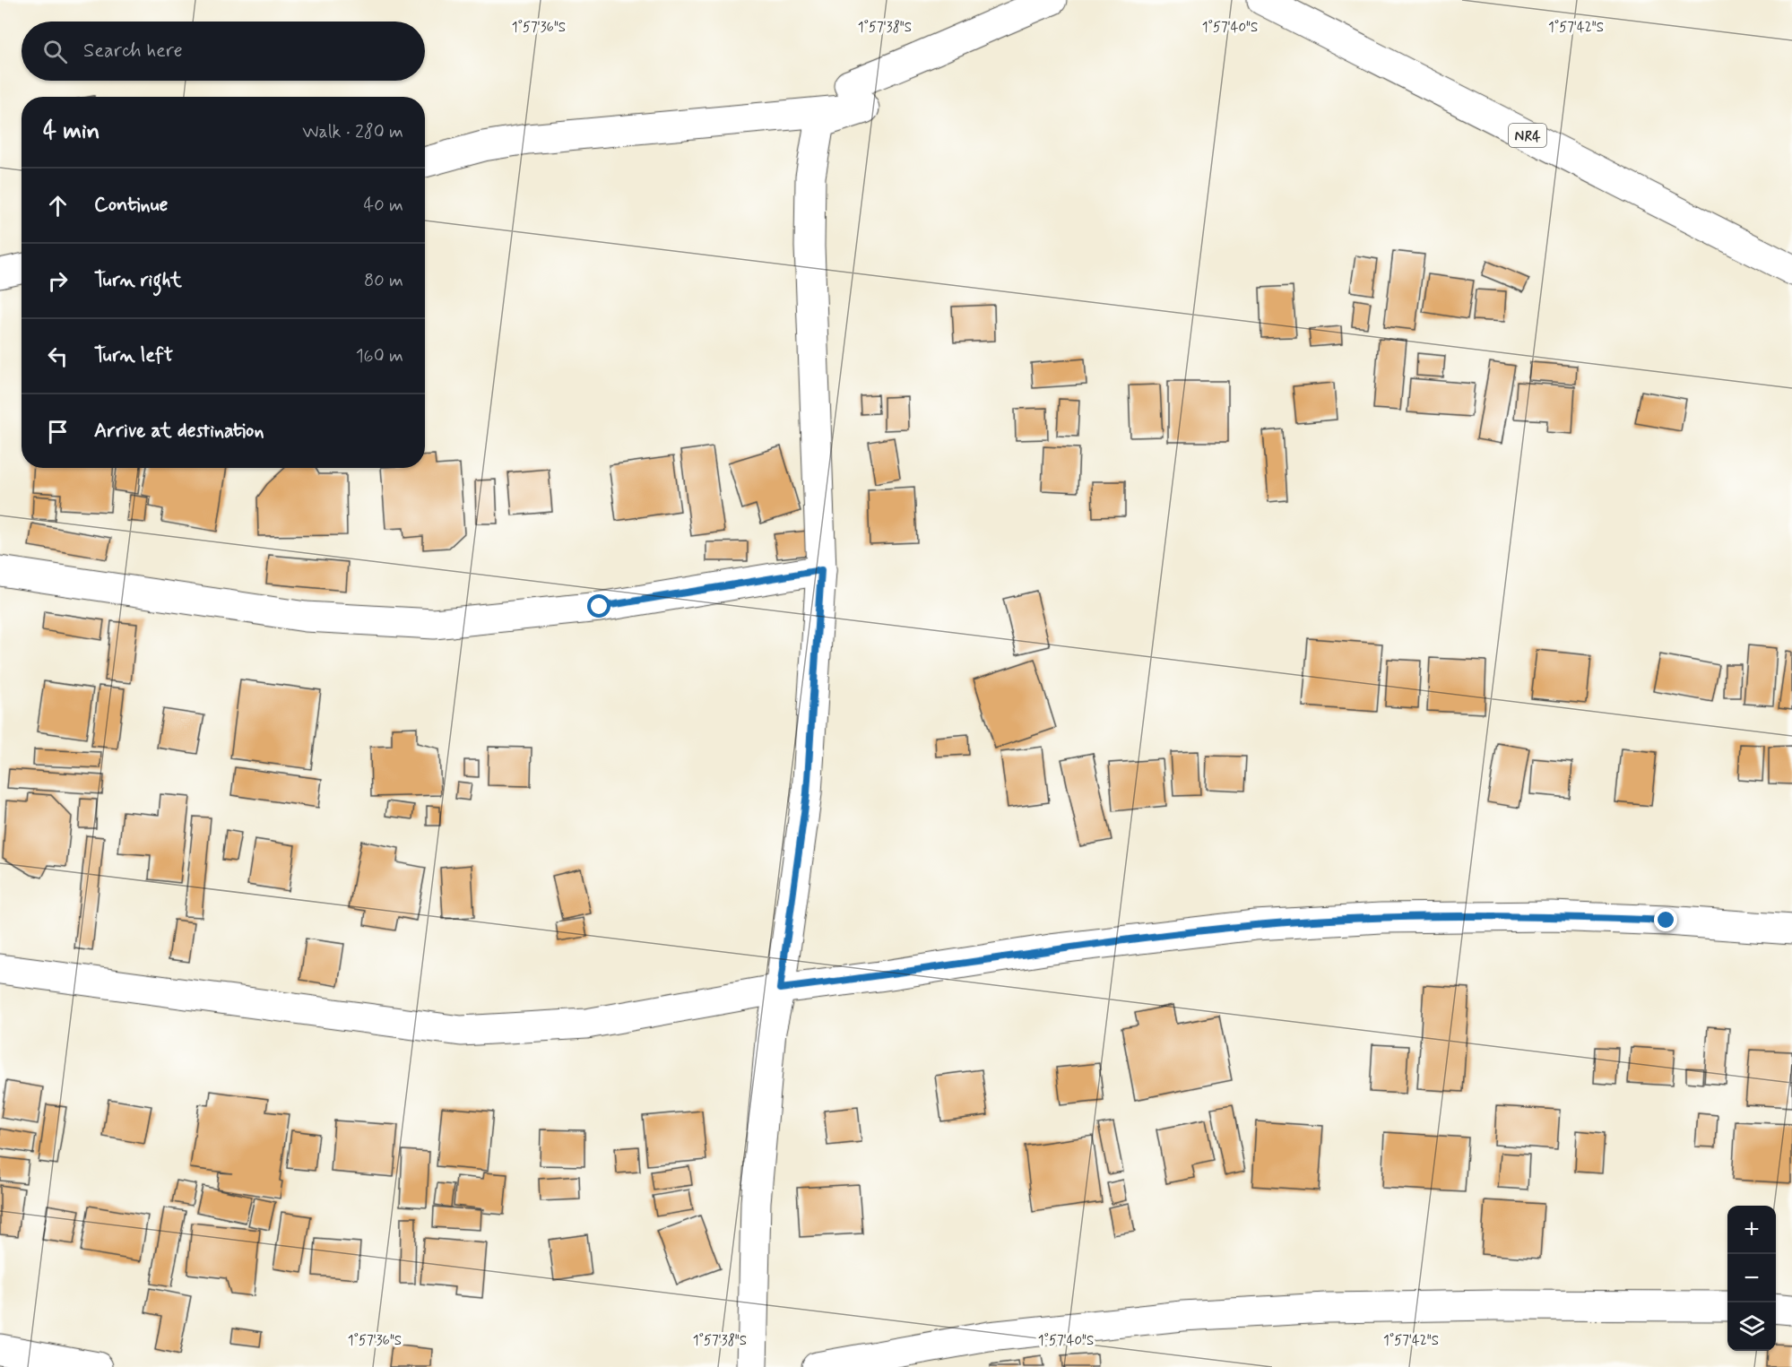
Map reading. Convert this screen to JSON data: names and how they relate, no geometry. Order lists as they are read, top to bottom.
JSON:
{
  "streets": {
    "main road": ["NR4"]
  },
  "page": {
    "search": "Search here",
    "heading": ["4 min", "Walk · 280 m"],
    "list": [
      ["Continue", "40 m"],
      ["Turn right", "80 m"],
      ["Turn left", "160 m"],
      "Arrive at destination"
    ],
    "map_buttons": ["+", "−"]
  },
  "coordinates": [
    "1°57'36\"S",
    "1°57'38\"S",
    "1°57'40\"S",
    "1°57'42\"S"
  ]
}
